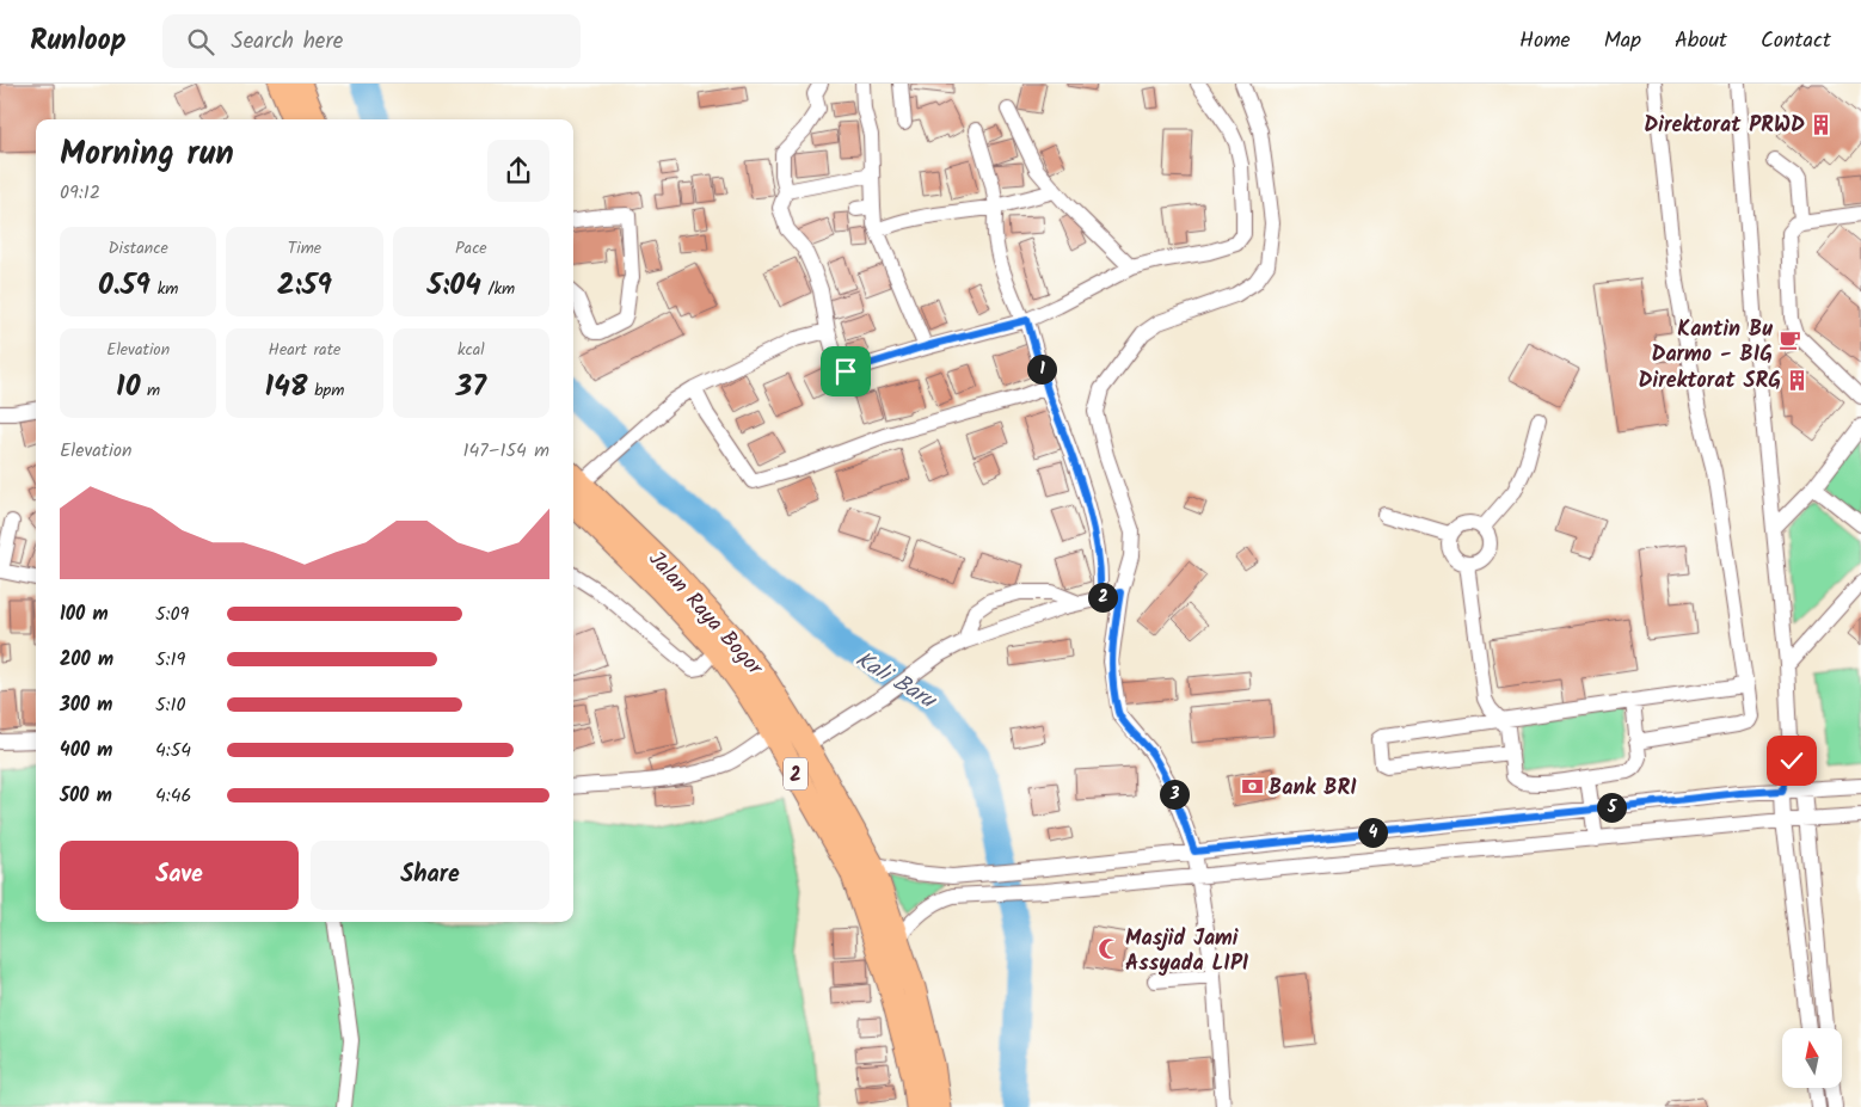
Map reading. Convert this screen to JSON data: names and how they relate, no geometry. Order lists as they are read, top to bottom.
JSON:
{
  "streets": {
    "highway": ["Jalan Raya Bogor", "2"]
  },
  "water": ["Kali Baru"],
  "places": {
    "building": ["Direktorat PRWD", "Direktorat SRG"],
    "cafe": ["Kantin Bu Darmo - BIG"],
    "bank": ["Bank BRI"],
    "mosque": ["Masjid Jami Assyada LIPI"]
  },
  "north": "top",
  "page": {
    "header": "Runloop",
    "search": "Search here",
    "nav": [
      "Home",
      "Map",
      "About",
      "Contact"
    ],
    "heading": ["Morning run", "09:12"],
    "stats": [
      ["Distance", "0.59 km"],
      ["Time", "2:59"],
      ["Pace", "5:04 /km"],
      ["Elevation", "10 m"],
      ["Heart rate", "148 bpm"],
      ["kcal", "37"]
    ],
    "pins": [
      "1",
      "2",
      "3",
      "5",
      "4"
    ],
    "chart": ["Elevation", "147–154 m"],
    "list": [
      {
        "name": "100 m",
        "note": "5:09"
      },
      {
        "name": "200 m",
        "note": "5:19"
      },
      {
        "name": "300 m",
        "note": "5:10"
      },
      {
        "name": "400 m",
        "note": "4:54"
      },
      {
        "name": "500 m",
        "note": "4:46"
      }
    ],
    "buttons": ["Save", "Share"]
  }
}
